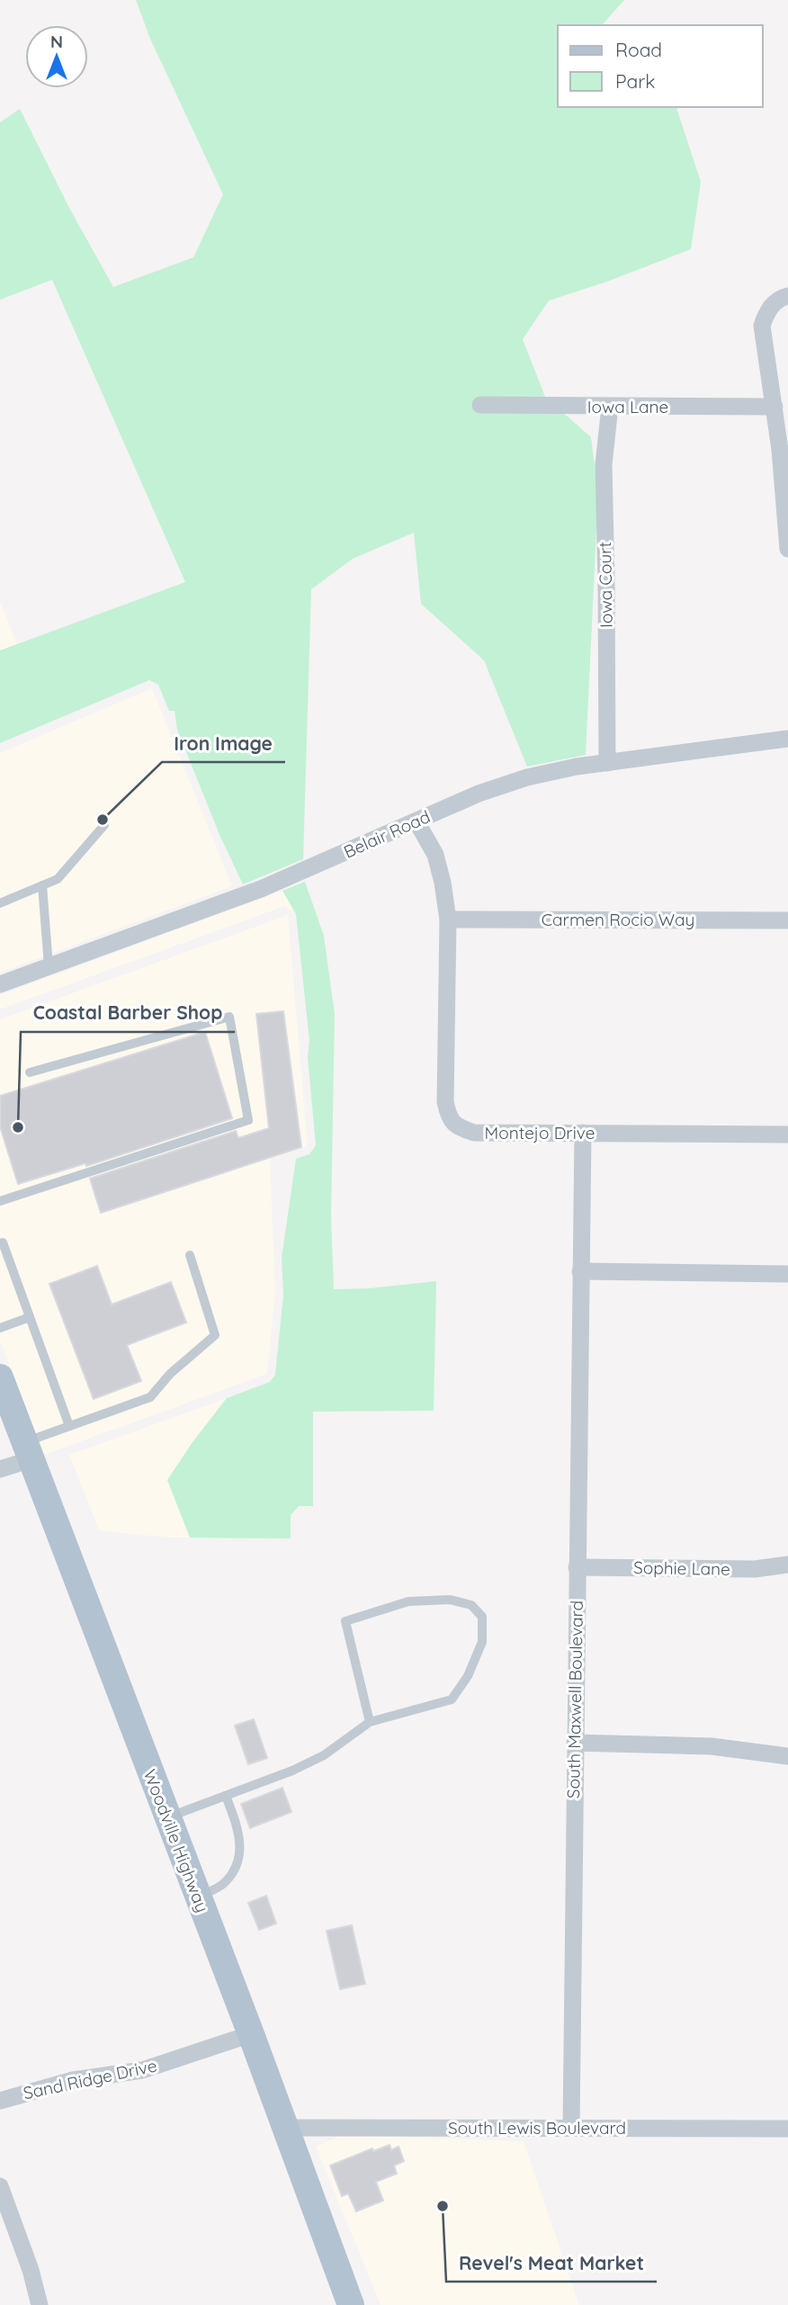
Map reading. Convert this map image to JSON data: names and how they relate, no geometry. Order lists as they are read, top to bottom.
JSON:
{
  "streets": {
    "main road": ["Woodville Highway"],
    "street": [
      "Iowa Lane",
      "Iowa Court",
      "Belair Road",
      "Carmen Rocio Way",
      "Montejo Drive",
      "Sophie Lane",
      "South Maxwell Boulevard",
      "Sand Ridge Drive",
      "South Lewis Boulevard"
    ]
  },
  "crossings": [
    ["Iowa Lane", "Iowa Court"],
    ["Iowa Court", "Belair Road"],
    ["Belair Road", "Montejo Drive"],
    ["Carmen Rocio Way", "Montejo Drive"],
    ["Montejo Drive", "South Maxwell Boulevard"],
    ["Sophie Lane", "South Maxwell Boulevard"],
    ["South Maxwell Boulevard", "South Lewis Boulevard"],
    ["Woodville Highway", "Sand Ridge Drive"],
    ["Woodville Highway", "South Lewis Boulevard"]
  ],
  "places": ["Iron Image", "Coastal Barber Shop", "Revel's Meat Market"],
  "legend": ["Road", "Park"],
  "north": "top"
}
